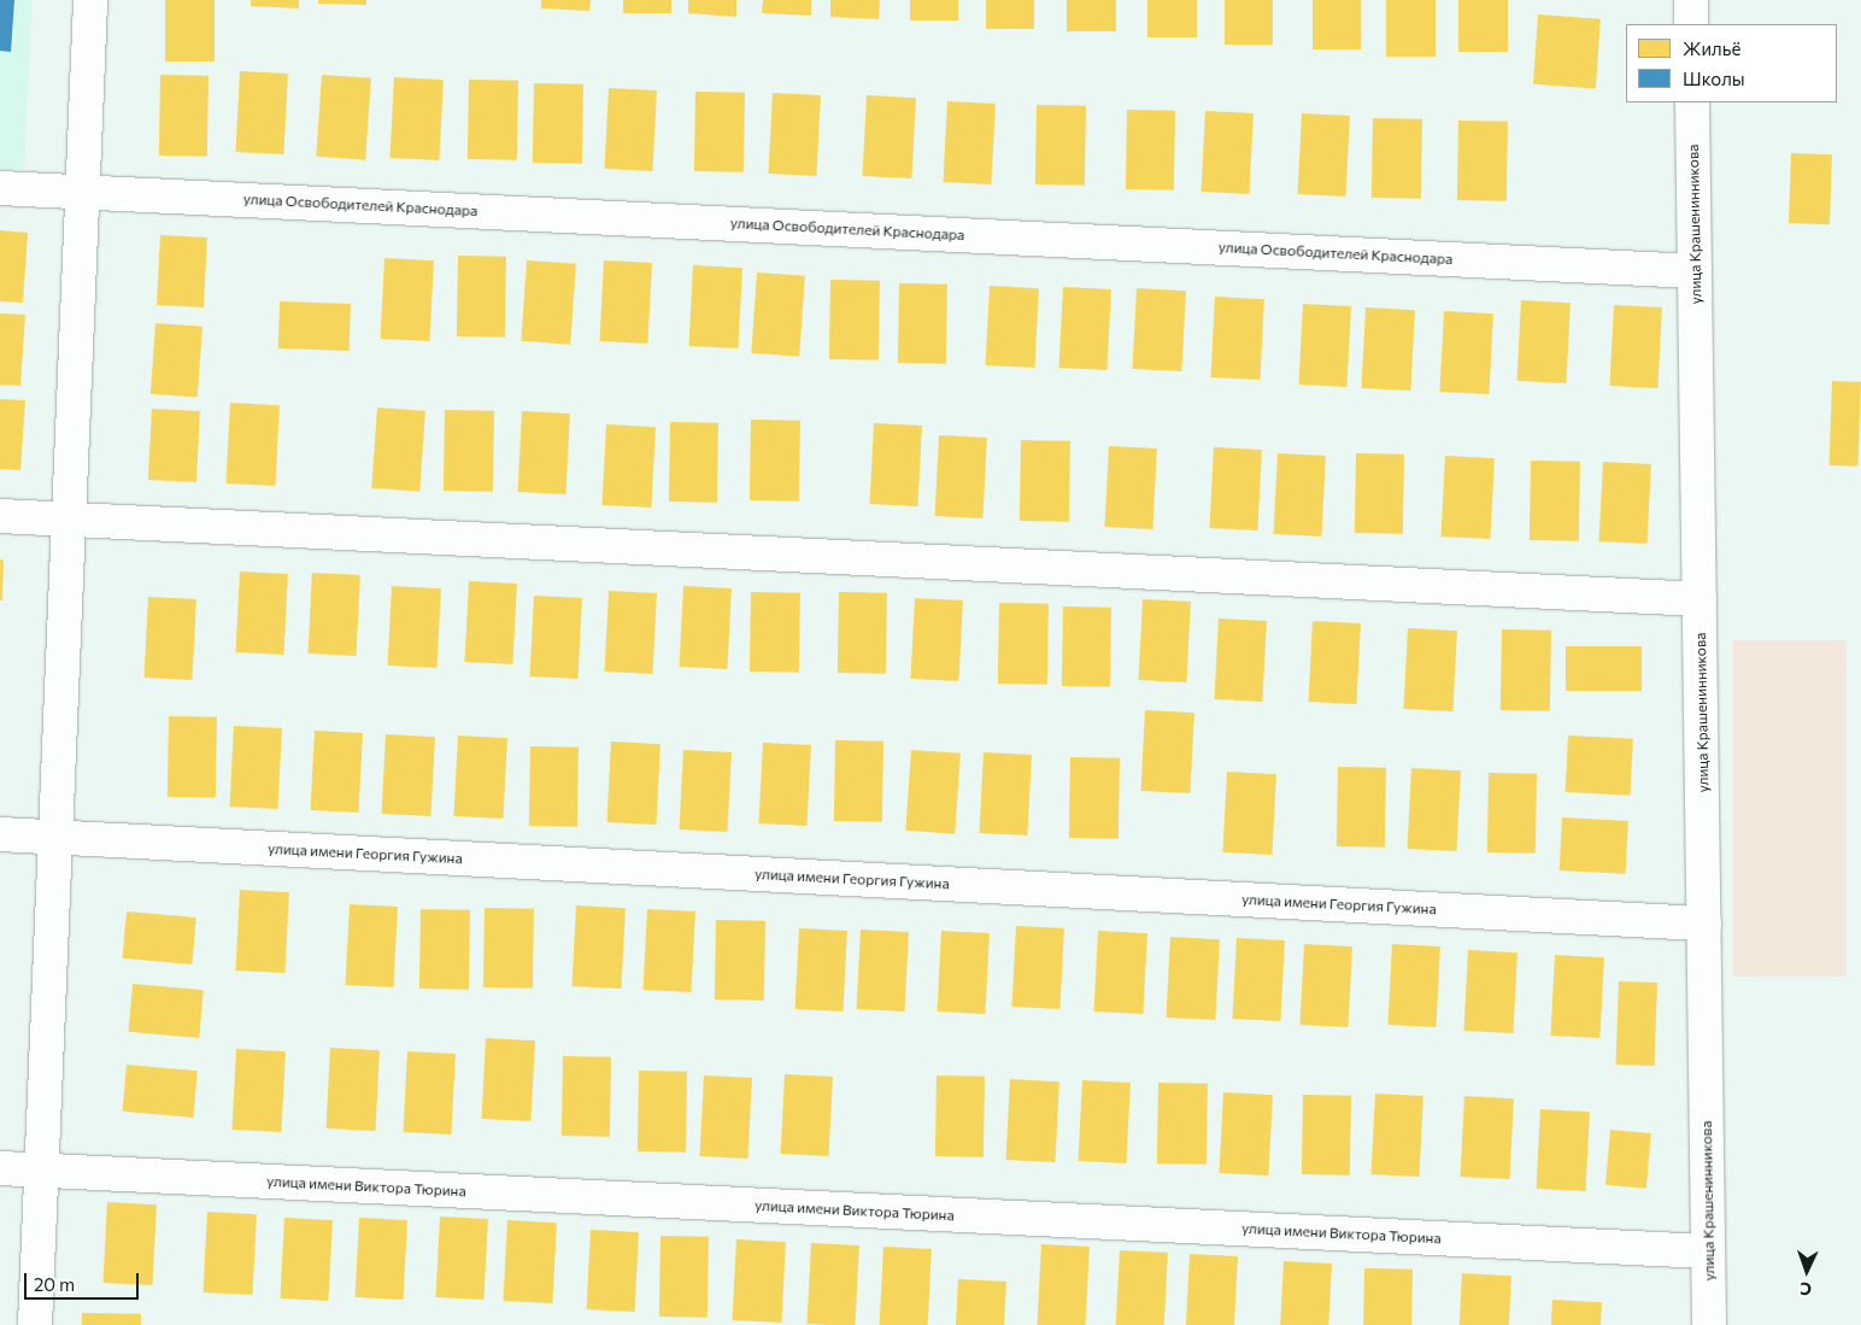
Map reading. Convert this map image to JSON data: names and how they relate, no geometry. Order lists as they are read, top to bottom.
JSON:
{
  "streets": {
    "street": [
      "улица Освободителей Краснодара",
      "улица Крашенинникова",
      "улица имени Георгия Гужина",
      "улица имени Виктора Тюрина"
    ]
  },
  "crossings": [
    ["улица Освободителей Краснодара", "улица Крашенинникова"],
    ["улица Крашенинникова", "улица имени Георгия Гужина"],
    ["улица Крашенинникова", "улица имени Виктора Тюрина"]
  ],
  "legend": ["Жильё", "Школы"],
  "scale_bar": "20 m",
  "north": "bottom"
}
